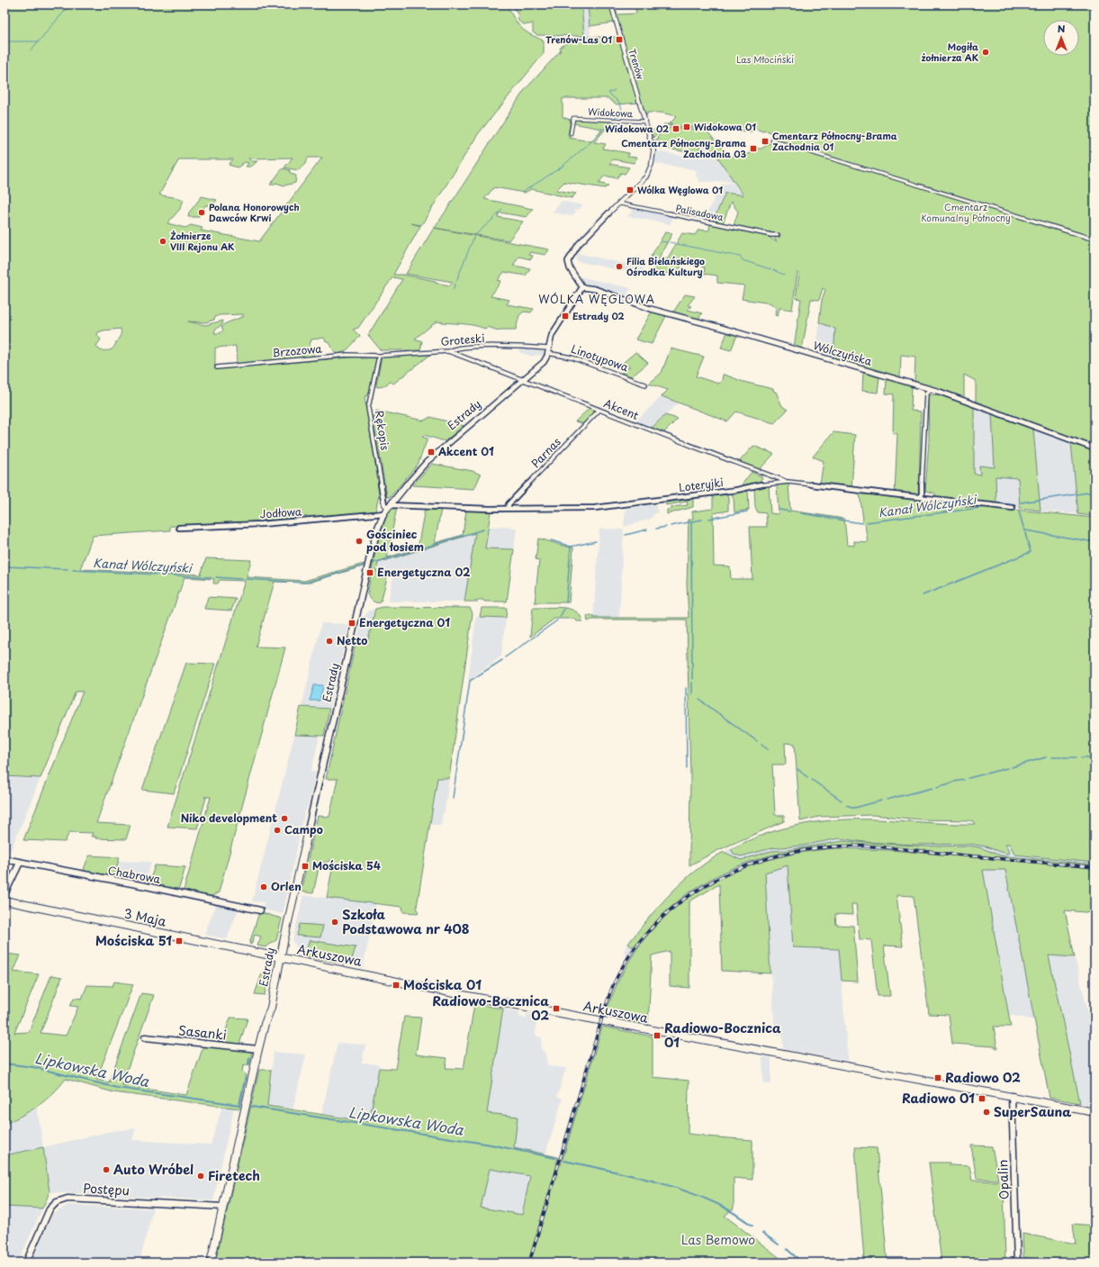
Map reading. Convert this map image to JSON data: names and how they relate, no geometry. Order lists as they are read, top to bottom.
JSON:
{
  "streets": {
    "main road": [
      "Trenów",
      "Wólczyńska",
      "Estrady",
      "3 Maja",
      "Arkuszowa"
    ],
    "street": [
      "Widokowa",
      "Palisadowa",
      "Groteski",
      "Brzozowa",
      "Linotypowa",
      "Akcent",
      "Rękopis",
      "Parnas",
      "Loteryjki",
      "Jodłowa",
      "Chabrowa",
      "Sasanki",
      "Opalin",
      "Postępu"
    ]
  },
  "crossings": [
    ["Trenów", "Widokowa"],
    ["Trenów", "Palisadowa"],
    ["Groteski", "Brzozowa"],
    ["Groteski", "Linotypowa"],
    ["Groteski", "Akcent"],
    ["Groteski", "Estrady"],
    ["Groteski", "Rękopis"],
    ["Brzozowa", "Rękopis"],
    ["Wólczyńska", "Estrady"],
    ["Linotypowa", "Estrady"],
    ["Akcent", "Estrady"],
    ["Akcent", "Parnas"],
    ["Akcent", "Loteryjki"],
    ["Estrady", "Rękopis"],
    ["Estrady", "Loteryjki"],
    ["Estrady", "Jodłowa"],
    ["Estrady", "3 Maja"],
    ["Estrady", "Arkuszowa"],
    ["Estrady", "Sasanki"],
    ["Estrady", "Postępu"],
    ["Rękopis", "Loteryjki"],
    ["Parnas", "Loteryjki"],
    ["3 Maja", "Arkuszowa"],
    ["Arkuszowa", "Opalin"]
  ],
  "districts": ["WÓLKA WĘGLOWA"],
  "water": ["Kanał Wólczyński", "Lipkowska Woda"],
  "parks": ["Las Młociński", "Cmentarz Komunalny Północny", "Las Bemowo"],
  "places": {
    "transit": [
      "Trenów-Las 01",
      "Widokowa 01",
      "Widokowa 02",
      "Cmentarz Północny-Brama Zachodnia 01",
      "Cmentarz Północny-Brama Zachodnia 03",
      "Wólka Węglowa 01",
      "Estrady 02",
      "Akcent 01",
      "Energetyczna 02",
      "Energetyczna 01",
      "Mościska 54",
      "Mościska 51",
      "Mościska 01",
      "Radiowo-Bocznica 02",
      "Radiowo-Bocznica 01",
      "Radiowo 02",
      "Radiowo 01"
    ],
    "other": [
      "Mogiła żołnierza AK",
      "Polana Honorowych Dawców Krwi",
      "Żołnierze VIII Rejonu AK",
      "Filia Bielańskiego Ośrodka Kultury",
      "Gościniec pod łosiem",
      "Netto",
      "Niko development",
      "Campo",
      "Orlen",
      "Szkoła Podstawowa nr 408",
      "SuperSauna",
      "Auto Wróbel",
      "Firetech"
    ]
  },
  "north": "top"
}
